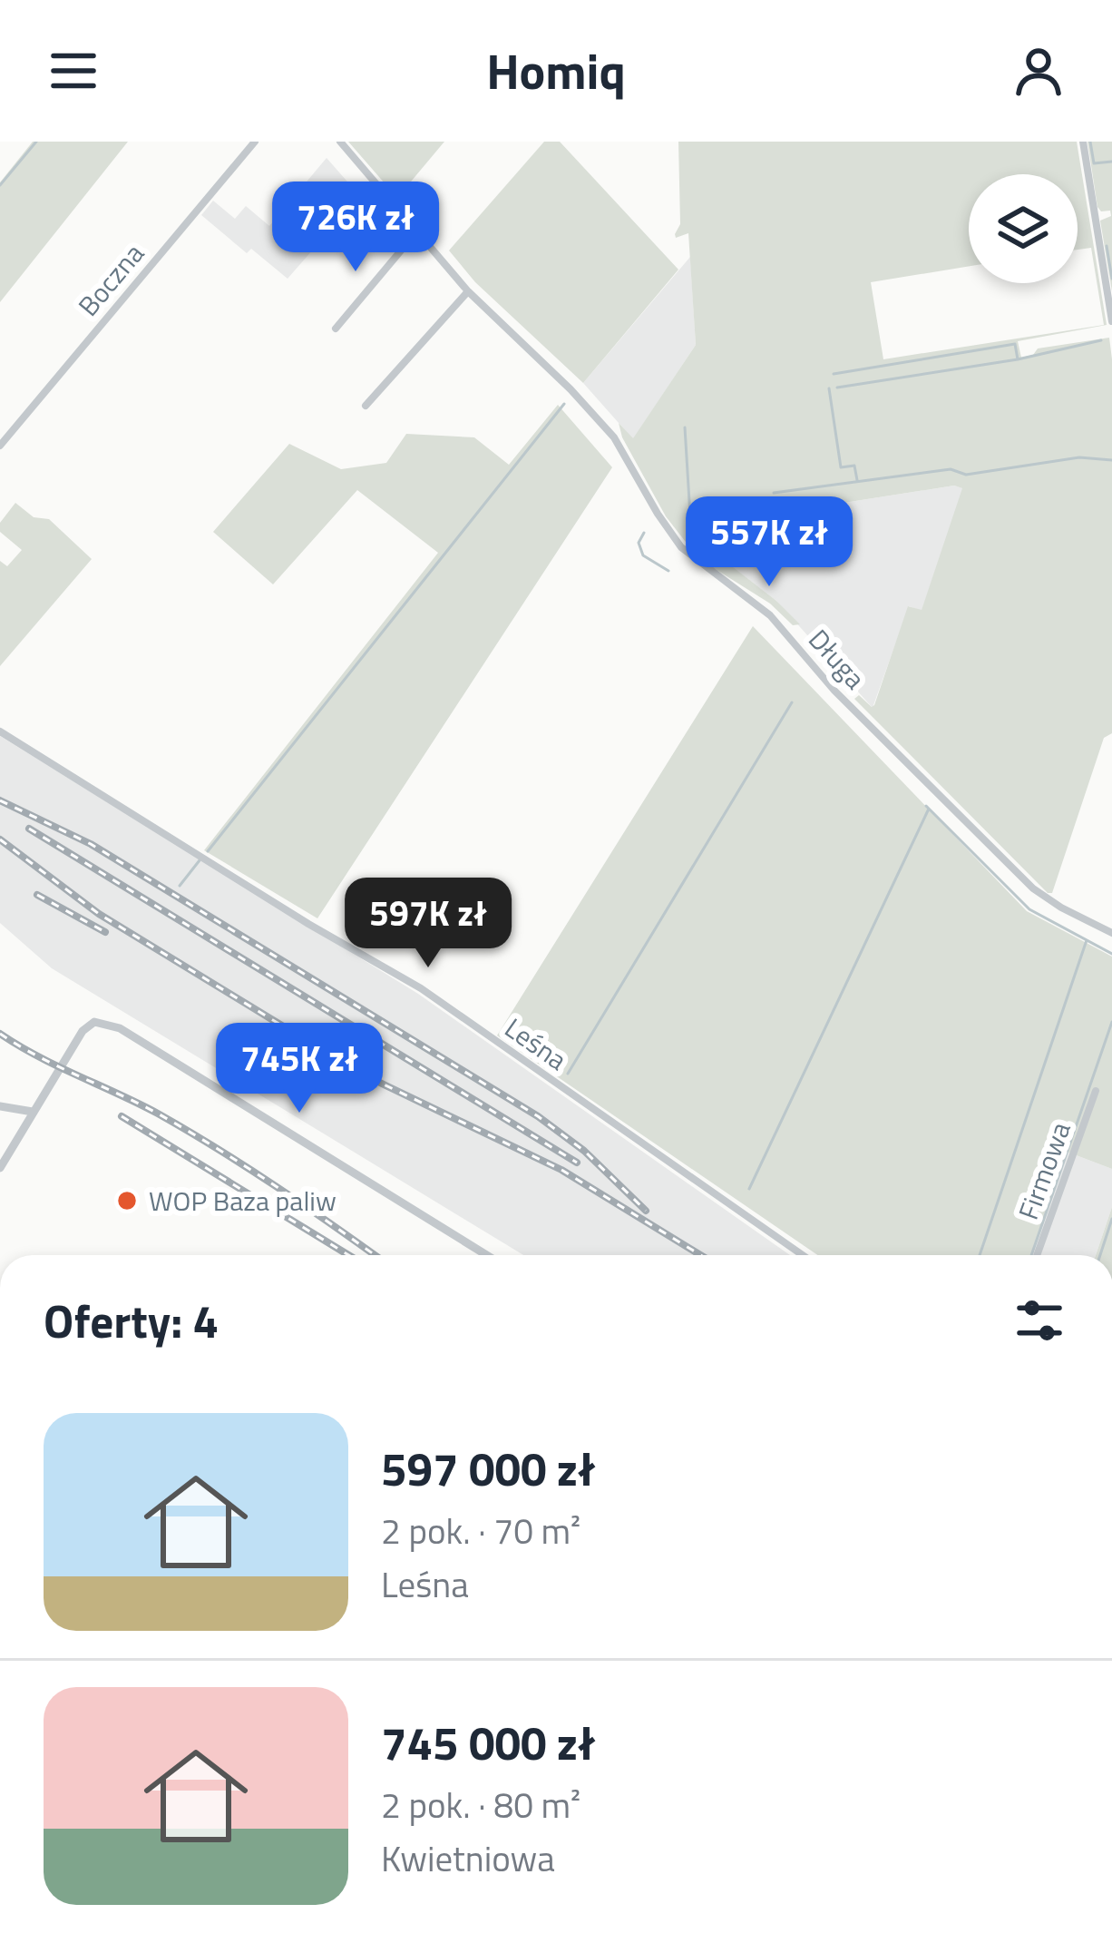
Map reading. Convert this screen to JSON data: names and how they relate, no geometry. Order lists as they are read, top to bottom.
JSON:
{
  "streets": {
    "street": [
      "Boczna",
      "Długa",
      "Leśna",
      "Firmowa"
    ]
  },
  "places": ["WOP Baza paliw"],
  "page": {
    "header": "Homiq",
    "price": [
      "726K zł",
      "557K zł",
      "597K zł",
      "745K zł"
    ],
    "heading": "Oferty: 4",
    "list": [
      {
        "name": "597 000 zł",
        "note": "2 pok. · 70 m² · Leśna"
      },
      {
        "name": "745 000 zł",
        "note": "2 pok. · 80 m² · Kwietniowa"
      }
    ]
  }
}
